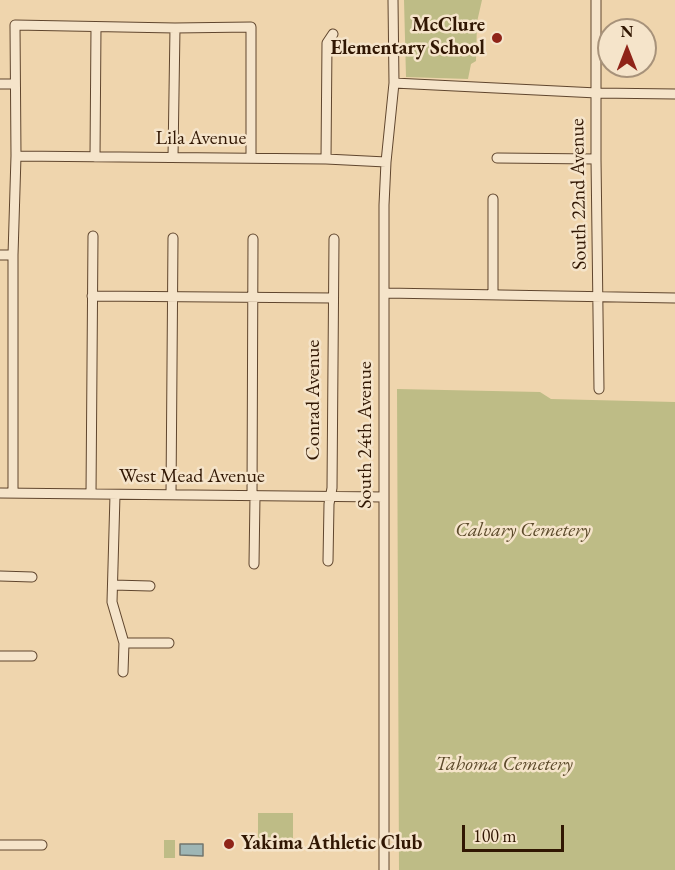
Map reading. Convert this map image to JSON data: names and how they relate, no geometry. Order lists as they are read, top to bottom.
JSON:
{
  "streets": {
    "street": [
      "Lila Avenue",
      "South 22nd Avenue",
      "Conrad Avenue",
      "South 24th Avenue",
      "West Mead Avenue"
    ]
  },
  "crossings": [
    ["Lila Avenue", "South 24th Avenue"],
    ["Conrad Avenue", "West Mead Avenue"],
    ["South 24th Avenue", "West Mead Avenue"]
  ],
  "parks": ["Calvary Cemetery", "Tahoma Cemetery"],
  "places": ["McClure Elementary School", "Yakima Athletic Club"],
  "scale_bar": "100 m",
  "north": "top"
}
